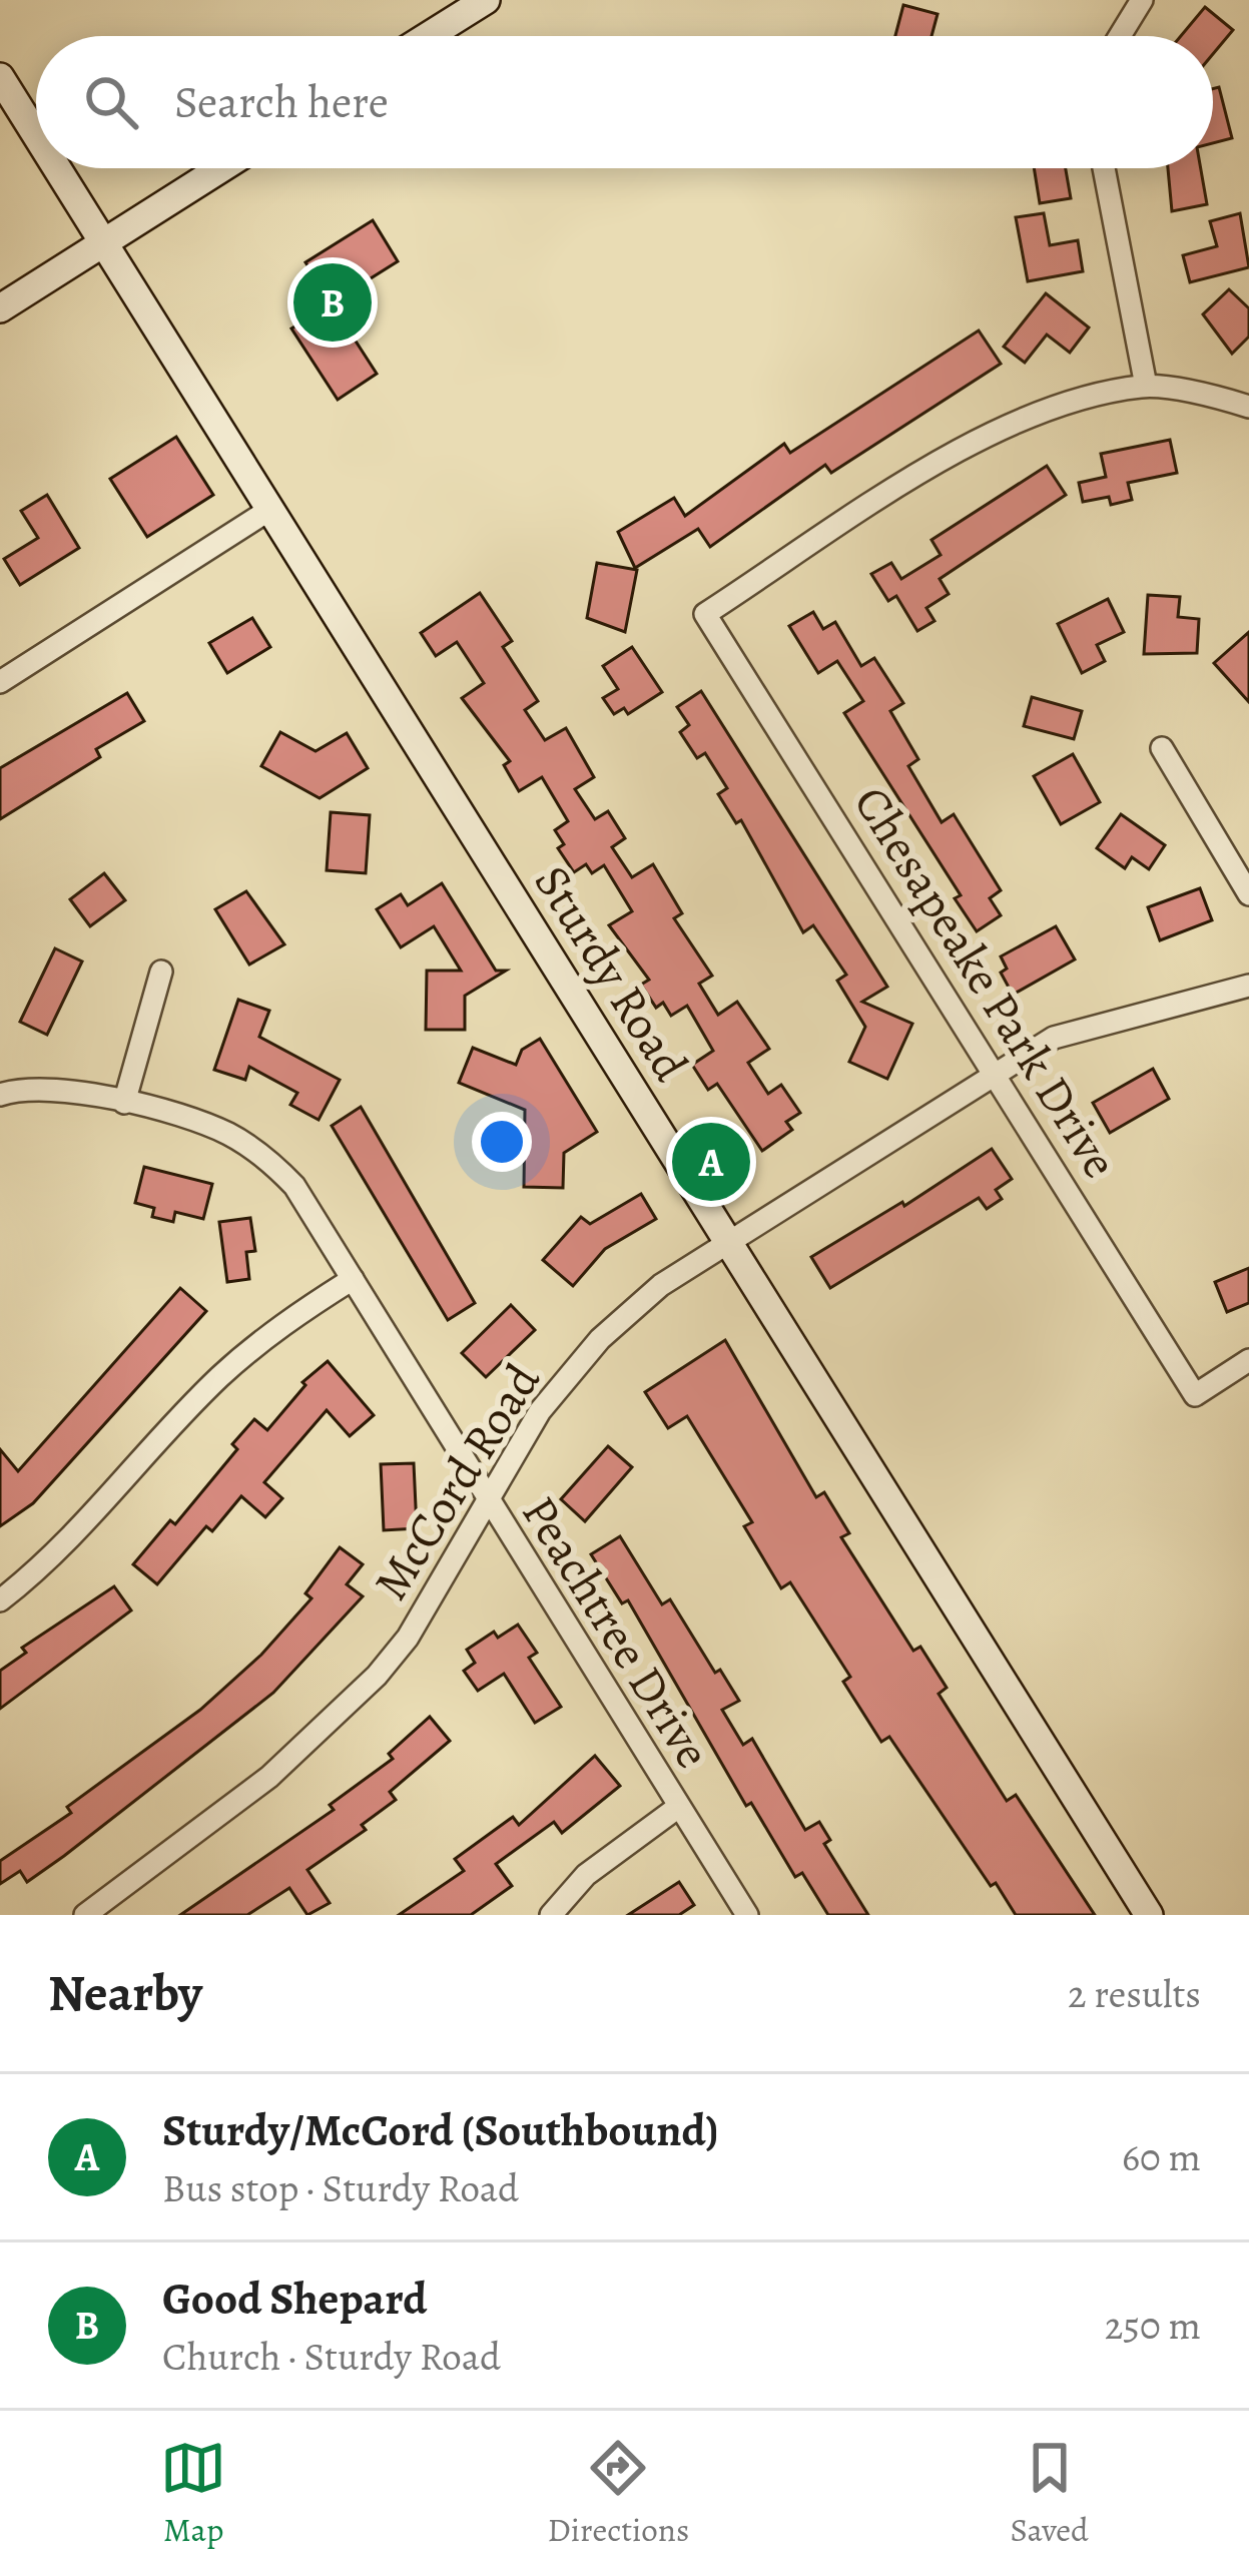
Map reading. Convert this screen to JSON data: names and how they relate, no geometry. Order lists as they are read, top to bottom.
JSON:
{
  "streets": {
    "street": [
      "Sturdy Road",
      "Chesapeake Park Drive",
      "McCord Road",
      "Peachtree Drive"
    ]
  },
  "crossings": [
    ["Sturdy Road", "McCord Road"],
    ["Chesapeake Park Drive", "McCord Road"],
    ["McCord Road", "Peachtree Drive"]
  ],
  "page": {
    "search": "Search here",
    "pins": ["B", "A"],
    "heading": ["Nearby", "2 results"],
    "list": [
      {
        "mark": "A",
        "name": "Sturdy/McCord (Southbound)",
        "note": "Bus stop · Sturdy Road",
        "value": "60 m"
      },
      {
        "mark": "B",
        "name": "Good Shepard",
        "note": "Church · Sturdy Road",
        "value": "250 m"
      }
    ],
    "nav": ["Map", "Directions", "Saved"]
  }
}
